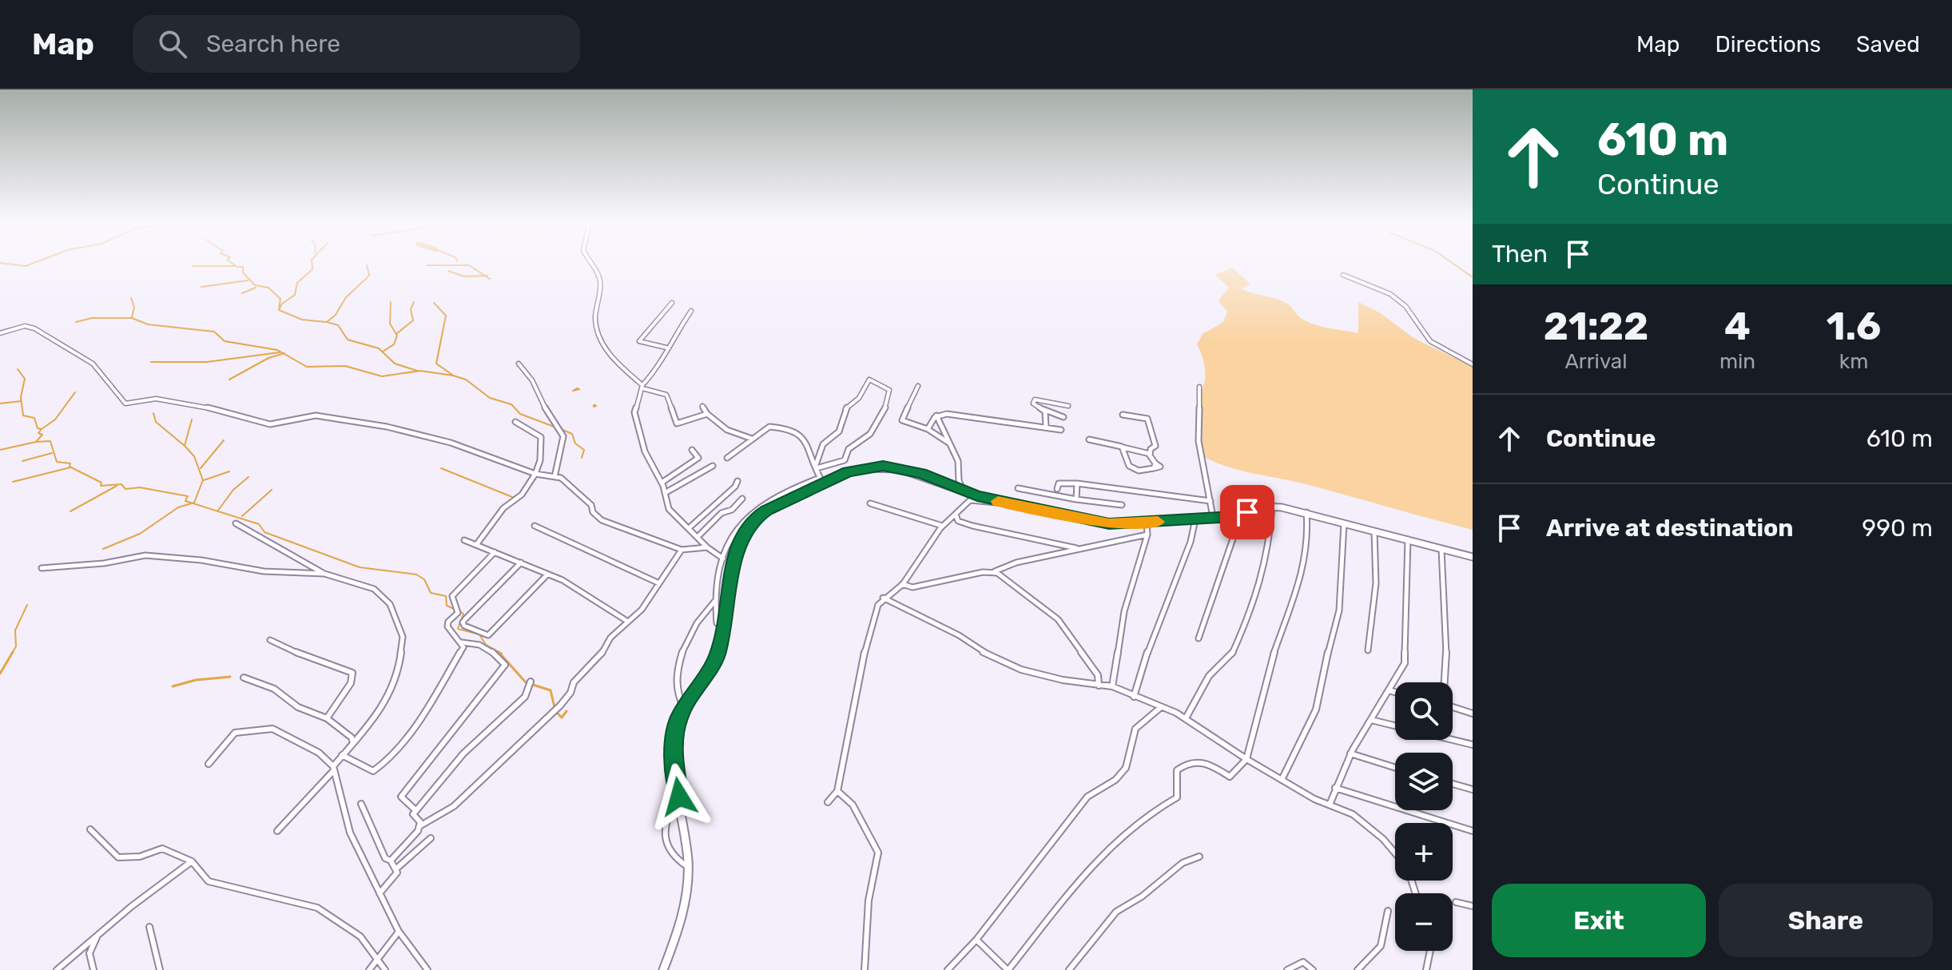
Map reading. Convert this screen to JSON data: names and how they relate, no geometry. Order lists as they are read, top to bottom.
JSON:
{
  "page": {
    "header": "Map",
    "search": "Search here",
    "nav": ["Map", "Directions", "Saved"],
    "turn": ["610 m", "Continue"],
    "then": "Then",
    "eta": [
      "21:22",
      "Arrival",
      "4",
      "min",
      "1.6",
      "km"
    ],
    "list": [
      {
        "name": "Continue",
        "value": "610 m"
      },
      {
        "name": "Arrive at destination",
        "value": "990 m"
      }
    ],
    "map_buttons": ["+", "−"],
    "buttons": ["Exit", "Share"]
  }
}
